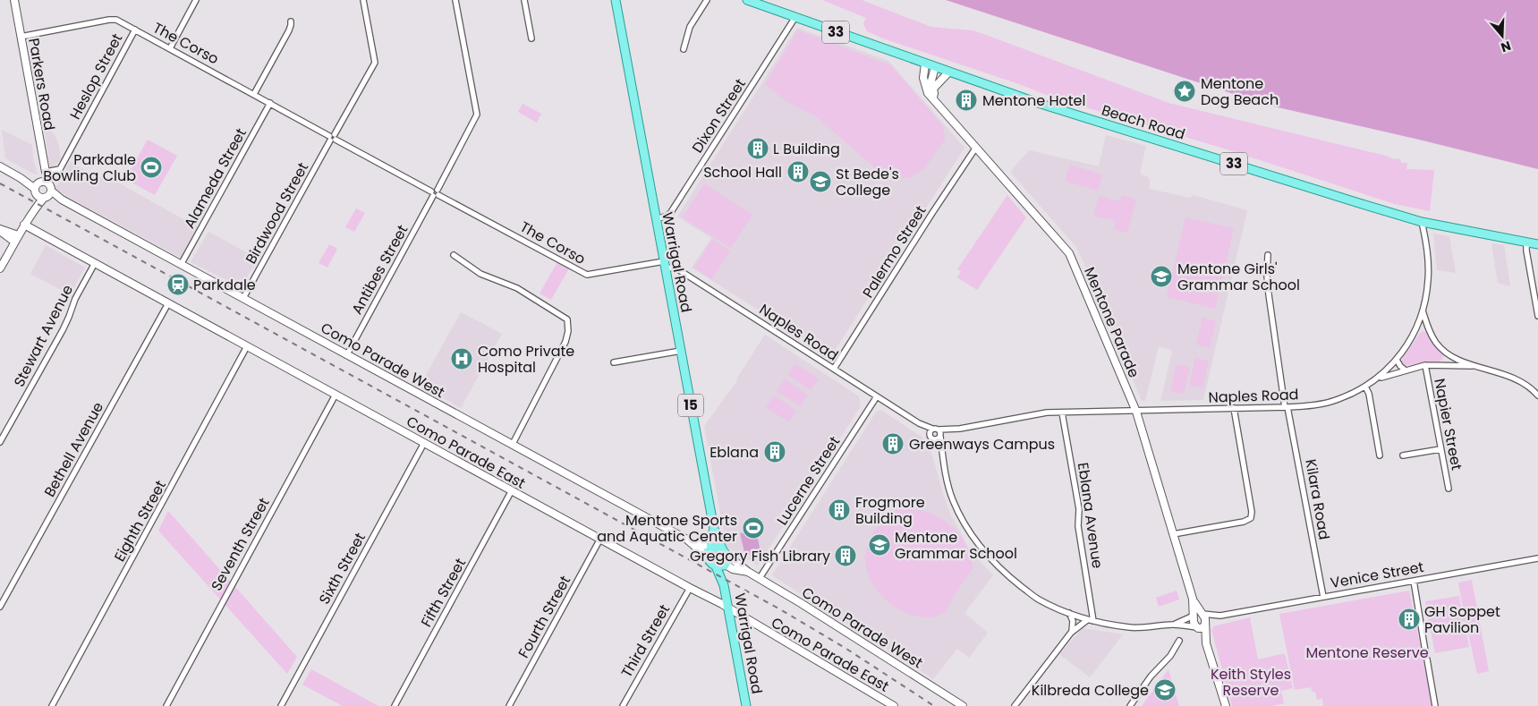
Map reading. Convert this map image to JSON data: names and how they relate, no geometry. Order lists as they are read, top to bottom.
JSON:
{
  "streets": {
    "main road": [
      "33",
      "Beach Road",
      "Warrigal Road",
      "15"
    ],
    "street": [
      "The Corso",
      "Heslop Street",
      "Parkers Road",
      "Dixon Street",
      "Alameda Street",
      "Birdwood Street",
      "Palermo Street",
      "Antibes Street",
      "Mentone Parade",
      "Naples Road",
      "Stewart Avenue",
      "Como Parade West",
      "Napier Street",
      "Bethell Avenue",
      "Como Parade East",
      "Lucerne Street",
      "Kilara Road",
      "Eblana Avenue",
      "Eighth Street",
      "Seventh Street",
      "Sixth Street",
      "Venice Street",
      "Fifth Street",
      "Fourth Street",
      "Third Street"
    ]
  },
  "crossings": [
    ["The Corso", "Heslop Street"],
    ["The Corso", "Parkers Road"],
    ["The Corso", "Alameda Street"],
    ["The Corso", "Birdwood Street"],
    ["The Corso", "Warrigal Road"],
    ["The Corso", "Antibes Street"],
    ["The Corso", "Naples Road"],
    ["Heslop Street", "Parkers Road"],
    ["Dixon Street", "Beach Road"],
    ["Dixon Street", "Warrigal Road"],
    ["Beach Road", "Mentone Parade"],
    ["Beach Road", "Naples Road"],
    ["Alameda Street", "Como Parade West"],
    ["Birdwood Street", "Como Parade West"],
    ["Palermo Street", "Mentone Parade"],
    ["Palermo Street", "Naples Road"],
    ["Warrigal Road", "Naples Road"],
    ["Warrigal Road", "Como Parade West"],
    ["Warrigal Road", "15"],
    ["Warrigal Road", "Como Parade East"],
    ["Antibes Street", "Como Parade West"],
    ["Mentone Parade", "Naples Road"],
    ["Mentone Parade", "Venice Street"],
    ["Naples Road", "Lucerne Street"],
    ["Naples Road", "Kilara Road"],
    ["Naples Road", "Eblana Avenue"],
    ["Stewart Avenue", "Como Parade East"],
    ["Como Parade West", "15"],
    ["Como Parade West", "Lucerne Street"],
    ["Bethell Avenue", "Como Parade East"],
    ["Como Parade East", "Eighth Street"],
    ["Como Parade East", "Seventh Street"],
    ["Como Parade East", "Sixth Street"],
    ["Como Parade East", "Fifth Street"],
    ["Como Parade East", "Fourth Street"],
    ["Como Parade East", "Third Street"],
    ["Kilara Road", "Venice Street"]
  ],
  "parks": ["Mentone Reserve", "Keith Styles Reserve"],
  "places": {
    "place": ["Mentone Dog Beach"],
    "building": [
      "Mentone Hotel",
      "L Building",
      "School Hall",
      "Greenways Campus",
      "Eblana",
      "Frogmore Building",
      "Gregory Fish Library",
      "GH Soppet Pavilion"
    ],
    "sports": ["Parkdale Bowling Club", "Mentone Sports and Aquatic Center"],
    "school or university": [
      "St Bede's College",
      "Mentone Girls' Grammar School",
      "Mentone Grammar School",
      "Kilbreda College"
    ],
    "station": ["Parkdale"],
    "hospital": ["Como Private Hospital"]
  },
  "north": "bottom"
}
